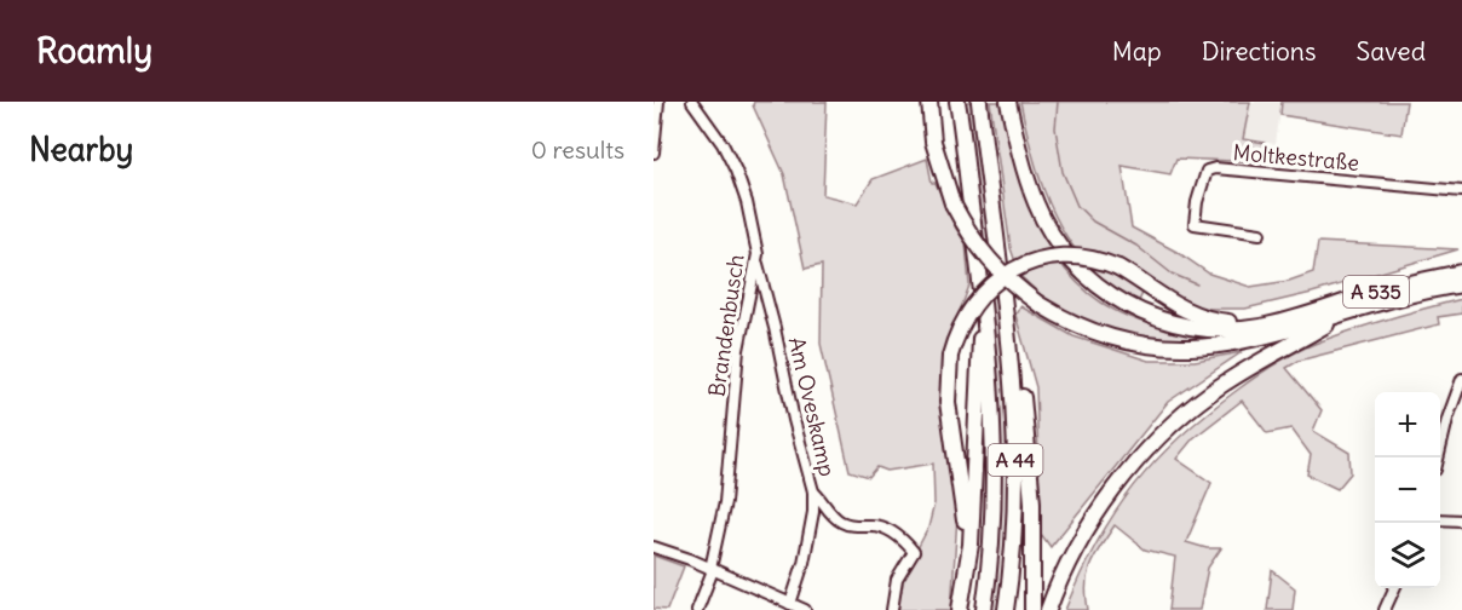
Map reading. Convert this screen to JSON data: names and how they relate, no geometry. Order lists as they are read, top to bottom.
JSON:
{
  "streets": {
    "highway": ["A 535", "A 44"],
    "street": ["Moltkestraße", "Brandenbusch", "Am Oveskamp"]
  },
  "crossings": [
    ["Brandenbusch", "Am Oveskamp"]
  ],
  "page": {
    "header": "Roamly",
    "nav": ["Map", "Directions", "Saved"],
    "heading": ["Nearby", "0 results"],
    "map_buttons": ["+", "−"]
  }
}
